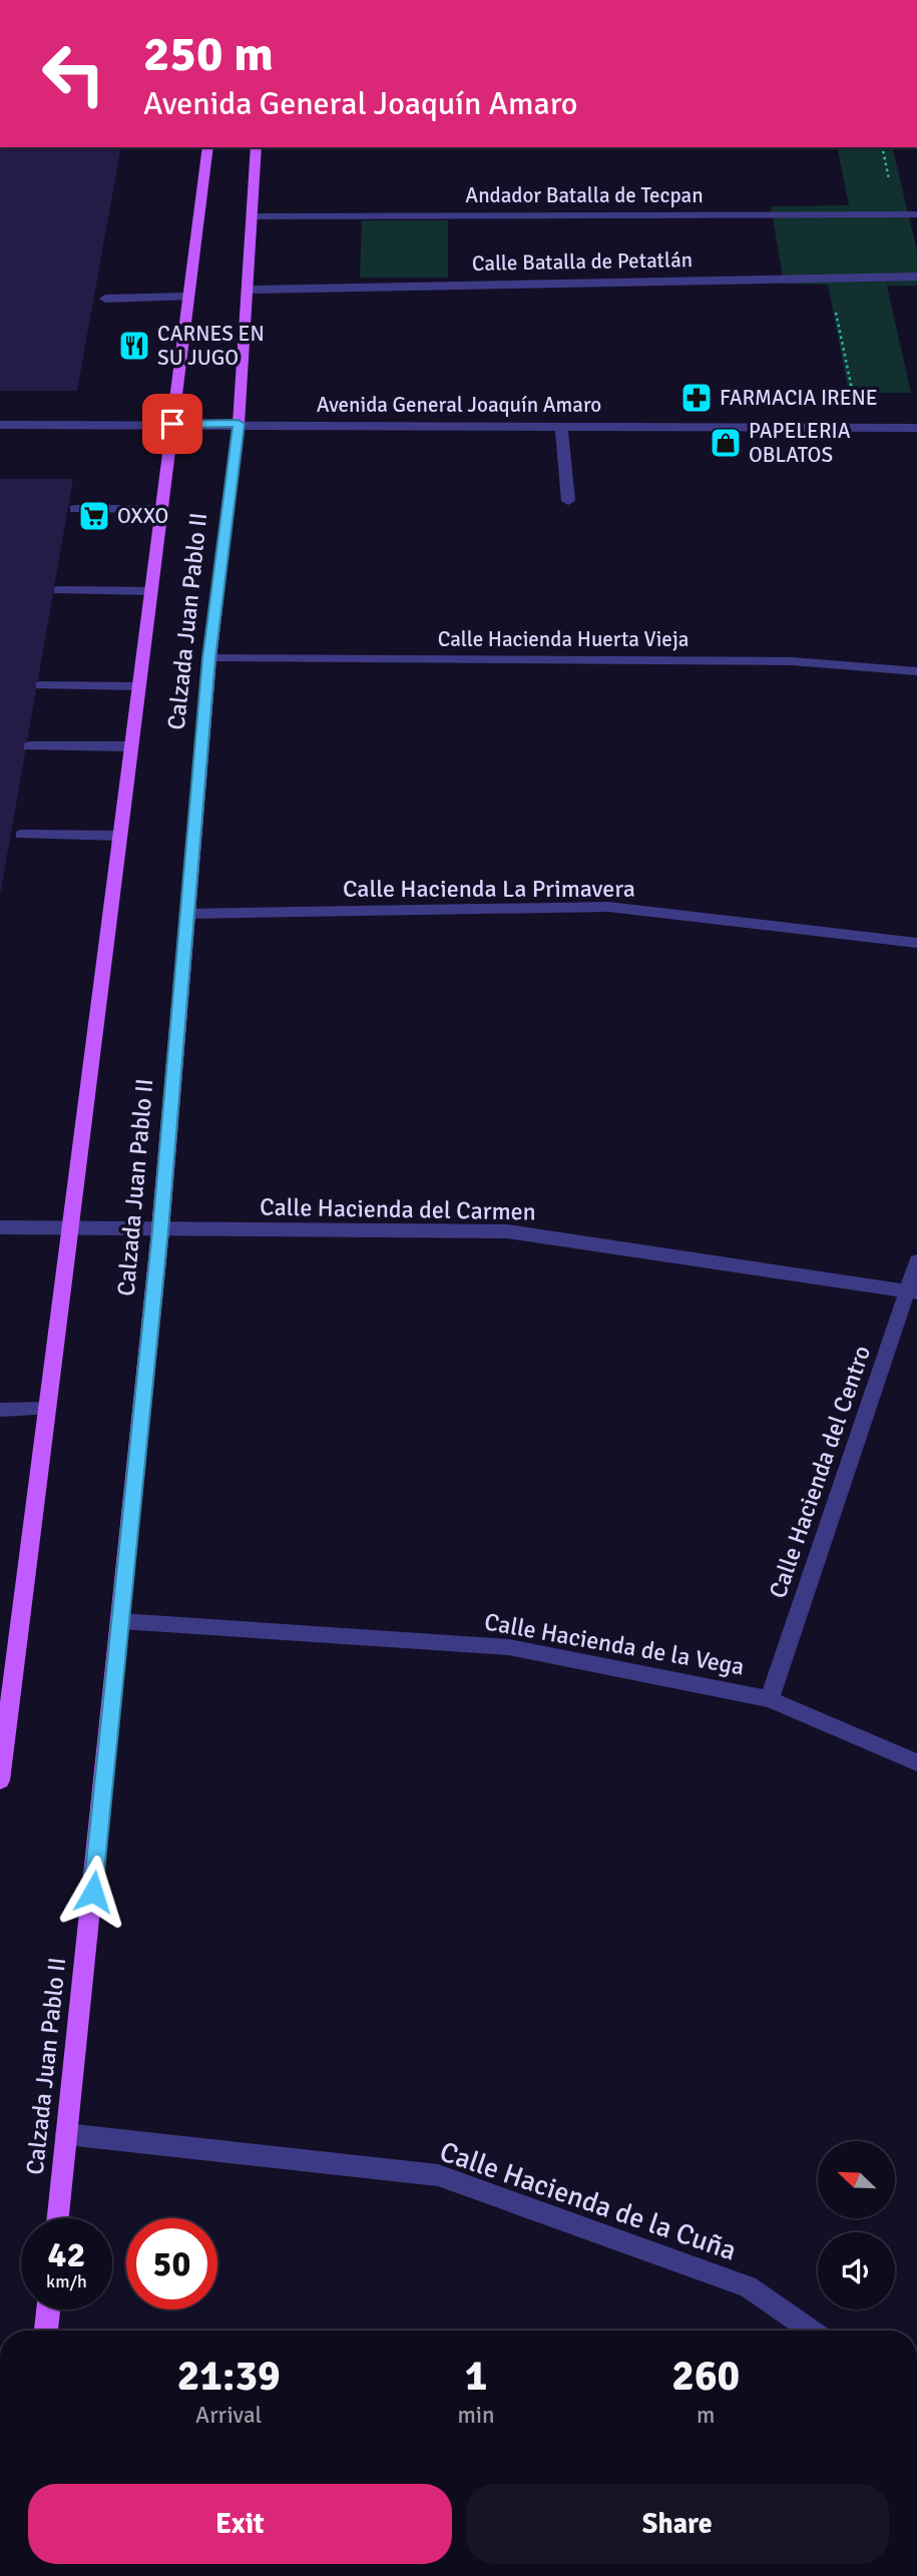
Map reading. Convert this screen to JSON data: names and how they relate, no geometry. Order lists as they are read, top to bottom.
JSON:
{
  "streets": {
    "main road": ["Calzada Juan Pablo II"],
    "street": [
      "Andador Batalla de Tecpan",
      "Calle Batalla de Petatlán",
      "Avenida General Joaquín Amaro",
      "Calle Hacienda Huerta Vieja",
      "Calle Hacienda La Primavera",
      "Calle Hacienda del Carmen",
      "Calle Hacienda del Centro",
      "Calle Hacienda de la Vega",
      "Calle Hacienda de la Cuña"
    ]
  },
  "crossings": [
    ["Andador Batalla de Tecpan", "Calzada Juan Pablo II"],
    ["Calle Batalla de Petatlán", "Calzada Juan Pablo II"],
    ["Avenida General Joaquín Amaro", "Calzada Juan Pablo II"],
    ["Calzada Juan Pablo II", "Calle Hacienda Huerta Vieja"],
    ["Calzada Juan Pablo II", "Calle Hacienda La Primavera"],
    ["Calzada Juan Pablo II", "Calle Hacienda del Carmen"],
    ["Calzada Juan Pablo II", "Calle Hacienda de la Vega"],
    ["Calzada Juan Pablo II", "Calle Hacienda de la Cuña"],
    ["Calle Hacienda del Carmen", "Calle Hacienda del Centro"],
    ["Calle Hacienda del Centro", "Calle Hacienda de la Vega"]
  ],
  "places": {
    "restaurant": ["CARNES EN SU JUGO"],
    "pharmacy": ["FARMACIA IRENE"],
    "shop": ["PAPELERIA OBLATOS"],
    "supermarket": ["OXXO"]
  },
  "north": "top left",
  "page": {
    "turn": ["250 m", "Avenida General Joaquín Amaro"],
    "speed": "42 km/h",
    "limit": "50",
    "eta": [
      "21:39",
      "Arrival",
      "1",
      "min",
      "260",
      "m"
    ],
    "buttons": ["Exit", "Share"]
  }
}
